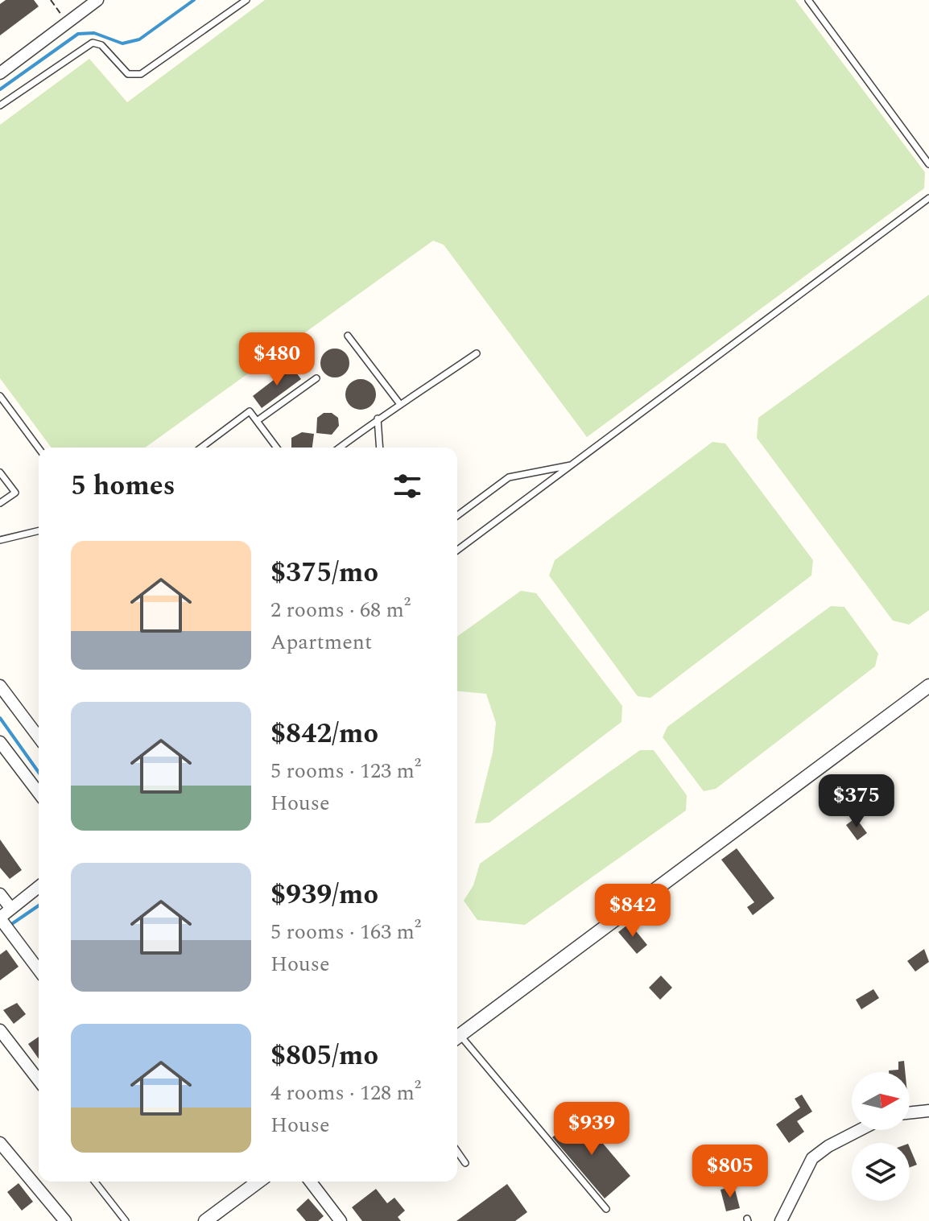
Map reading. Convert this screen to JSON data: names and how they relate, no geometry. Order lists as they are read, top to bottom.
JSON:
{
  "north": "right",
  "page": {
    "price": [
      "$480",
      "$375",
      "$842",
      "$939",
      "$805"
    ],
    "heading": "5 homes",
    "list": [
      {
        "name": "$375/mo",
        "note": "2 rooms · 68 m² · Apartment"
      },
      {
        "name": "$842/mo",
        "note": "5 rooms · 123 m² · House"
      },
      {
        "name": "$939/mo",
        "note": "5 rooms · 163 m² · House"
      },
      {
        "name": "$805/mo",
        "note": "4 rooms · 128 m² · House"
      }
    ]
  }
}
